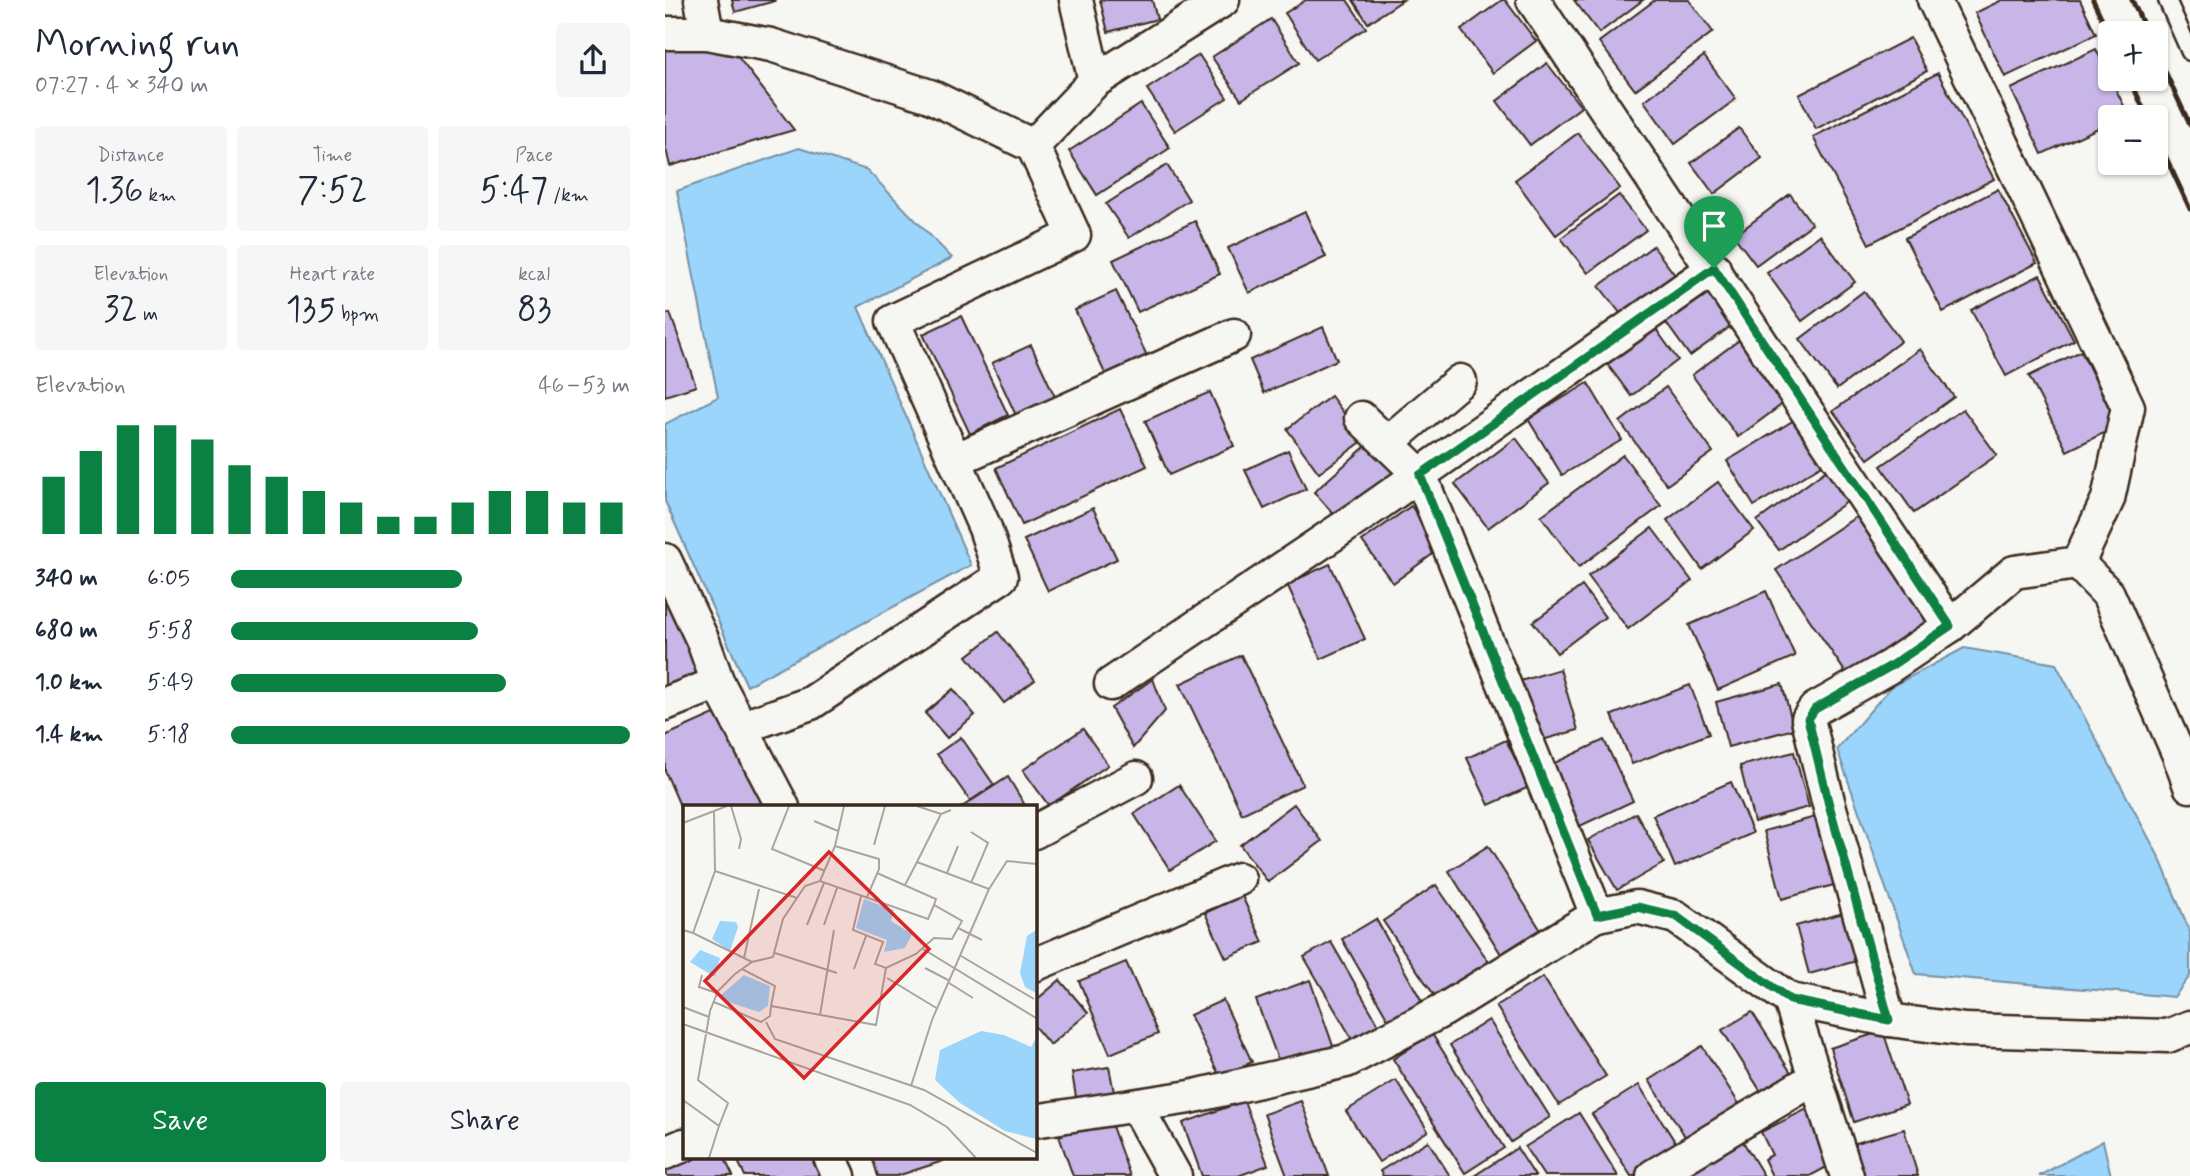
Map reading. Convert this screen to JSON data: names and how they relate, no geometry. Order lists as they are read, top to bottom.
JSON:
{
  "page": {
    "heading": ["Morning run", "07:27 · 4 × 340 m"],
    "map_buttons": ["+", "−"],
    "stats": [
      ["Distance", "1.36 km"],
      ["Time", "7:52"],
      ["Pace", "5:47 /km"],
      ["Elevation", "32 m"],
      ["Heart rate", "135 bpm"],
      ["kcal", "83"]
    ],
    "chart": ["Elevation", "46–53 m"],
    "list": [
      {
        "name": "340 m",
        "note": "6:05"
      },
      {
        "name": "680 m",
        "note": "5:58"
      },
      {
        "name": "1.0 km",
        "note": "5:49"
      },
      {
        "name": "1.4 km",
        "note": "5:18"
      }
    ],
    "buttons": ["Save", "Share"]
  }
}
